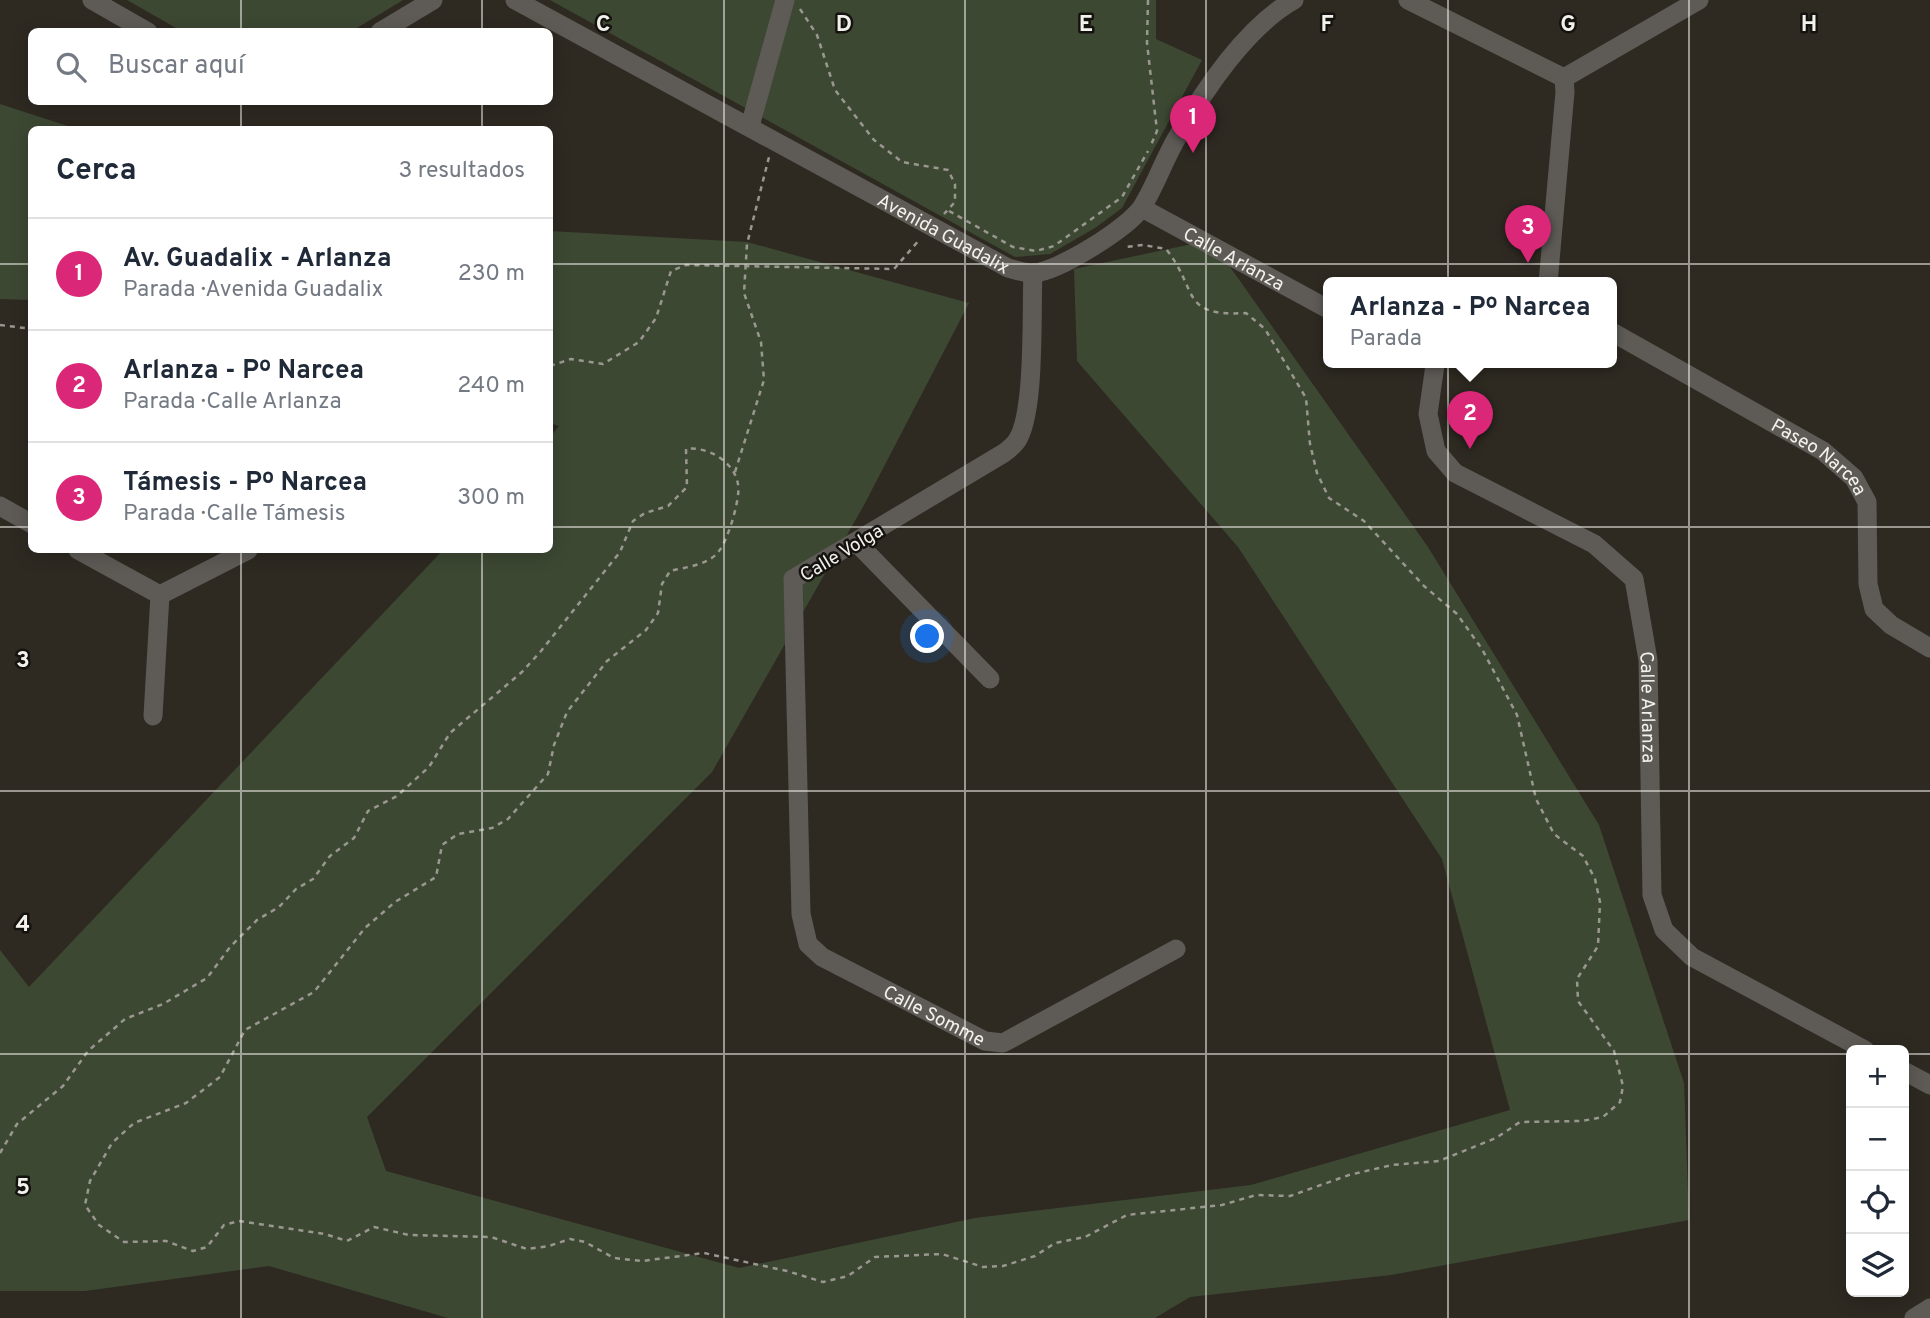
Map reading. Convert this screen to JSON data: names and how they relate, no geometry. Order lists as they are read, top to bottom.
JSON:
{
  "streets": {
    "street": [
      "Avenida Guadalix",
      "Calle Arlanza",
      "Paseo Narcea",
      "Calle Volga",
      "Calle Somme"
    ]
  },
  "crossings": [
    ["Avenida Guadalix", "Calle Arlanza"],
    ["Avenida Guadalix", "Calle Volga"],
    ["Calle Volga", "Calle Somme"]
  ],
  "page": {
    "search": "Buscar aquí",
    "pins": ["1", "3", "2"],
    "heading": ["Cerca", "3 resultados"],
    "list": [
      {
        "mark": "1",
        "name": "Av. Guadalix - Arlanza",
        "note": "Parada · Avenida Guadalix",
        "value": "230 m"
      },
      {
        "mark": "2",
        "name": "Arlanza - Pº Narcea",
        "note": "Parada · Calle Arlanza",
        "value": "240 m"
      },
      {
        "mark": "3",
        "name": "Támesis - Pº Narcea",
        "note": "Parada · Calle Támesis",
        "value": "300 m"
      }
    ],
    "popup": ["Arlanza - Pº Narcea", "Parada"],
    "map_buttons": ["+", "−"]
  },
  "grid": {
    "columns": [
      "C",
      "D",
      "E",
      "F",
      "G",
      "H"
    ],
    "rows": ["3", "4", "5"]
  }
}
